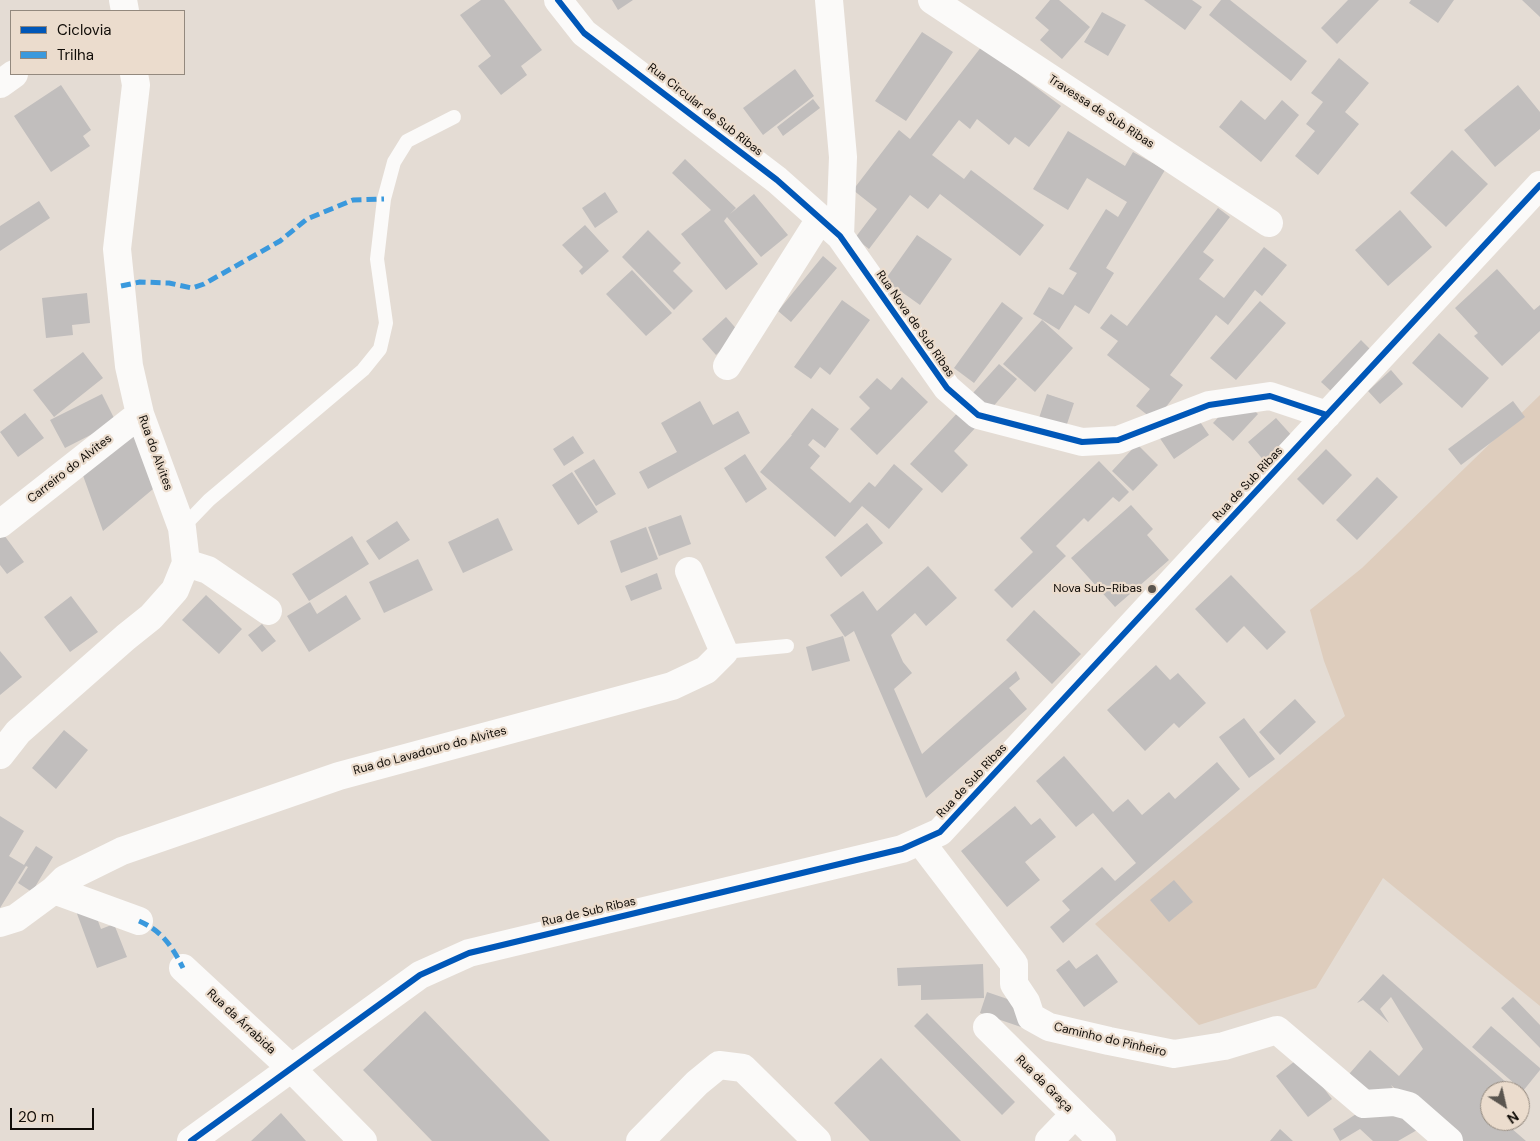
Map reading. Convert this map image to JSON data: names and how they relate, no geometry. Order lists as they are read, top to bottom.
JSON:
{
  "streets": {
    "street": [
      "Rua Circular de Sub Ribas",
      "Travessa de Sub Ribas",
      "Rua Nova de Sub Ribas",
      "Rua do Alvites",
      "Carreiro do Alvites",
      "Rua de Sub Ribas",
      "Rua do Lavadouro do Alvites",
      "Rua da Árrabida",
      "Caminho do Pinheiro",
      "Rua da Graça"
    ]
  },
  "crossings": [
    ["Rua Circular de Sub Ribas", "Rua Nova de Sub Ribas"],
    ["Rua Nova de Sub Ribas", "Rua de Sub Ribas"],
    ["Rua do Alvites", "Carreiro do Alvites"],
    ["Rua de Sub Ribas", "Rua da Árrabida"],
    ["Rua de Sub Ribas", "Caminho do Pinheiro"]
  ],
  "places": ["Nova Sub-Ribas"],
  "legend": ["Ciclovia", "Trilha"],
  "scale_bar": "20 m",
  "north": "bottom right"
}
